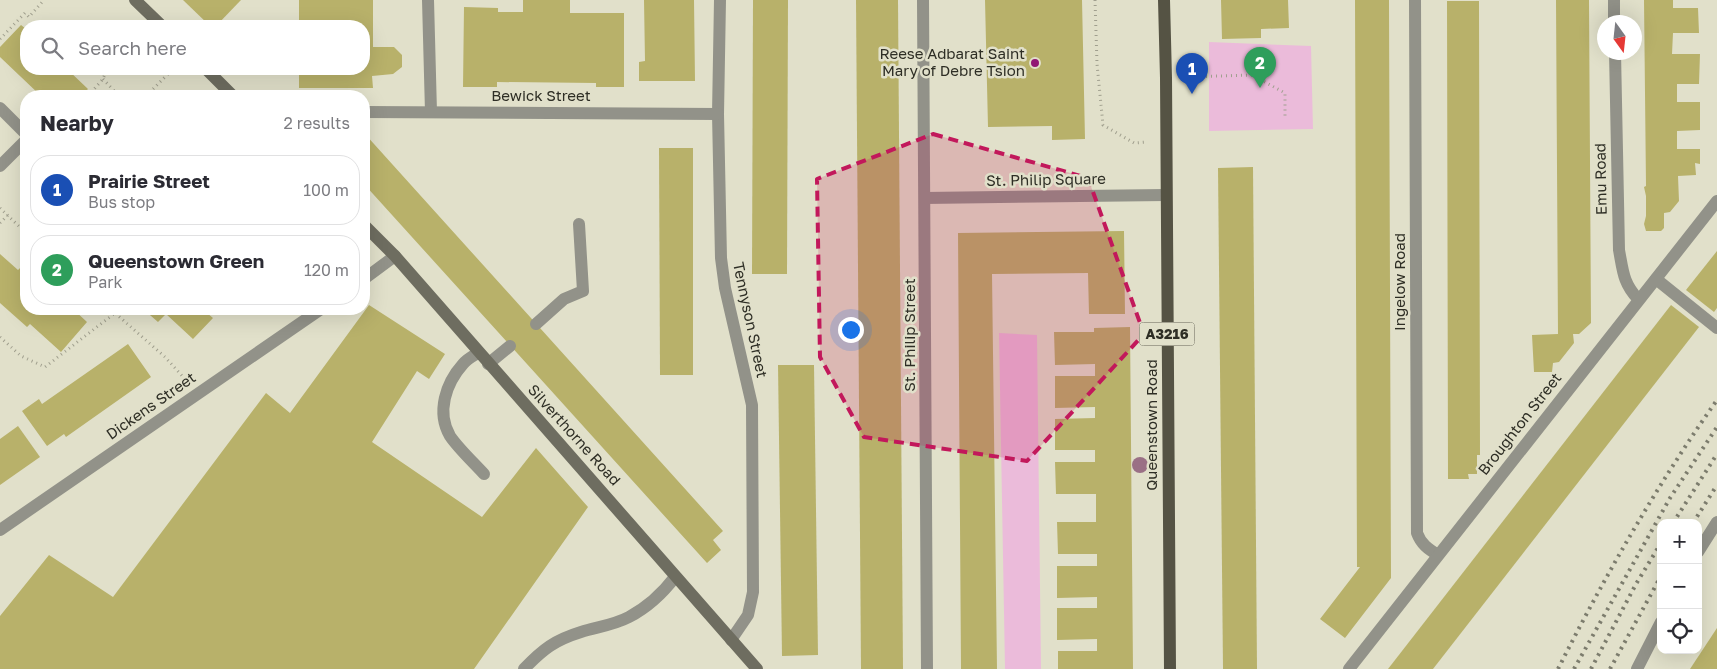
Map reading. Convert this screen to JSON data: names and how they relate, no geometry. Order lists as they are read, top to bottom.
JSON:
{
  "streets": {
    "main road": ["A3216", "Queenstown Road", "Silverthorne Road"],
    "street": [
      "Bewick Street",
      "Emu Road",
      "St. Philip Square",
      "Ingelow Road",
      "Tennyson Street",
      "St. Philip Street",
      "Dickens Street",
      "Broughton Street"
    ]
  },
  "crossings": [
    ["Bewick Street", "Tennyson Street"],
    ["Emu Road", "Broughton Street"],
    ["St. Philip Square", "St. Philip Street"],
    ["St. Philip Square", "Queenstown Road"],
    ["Ingelow Road", "Broughton Street"],
    ["Tennyson Street", "Silverthorne Road"]
  ],
  "places": ["Reese Adbarat Saint Mary of Debre Tsion"],
  "north": "bottom",
  "page": {
    "search": "Search here",
    "pins": ["2", "1"],
    "heading": ["Nearby", "2 results"],
    "list": [
      {
        "mark": "1",
        "name": "Prairie Street",
        "note": "Bus stop",
        "value": "100 m"
      },
      {
        "mark": "2",
        "name": "Queenstown Green",
        "note": "Park",
        "value": "120 m"
      }
    ],
    "map_buttons": ["+", "−"]
  }
}
